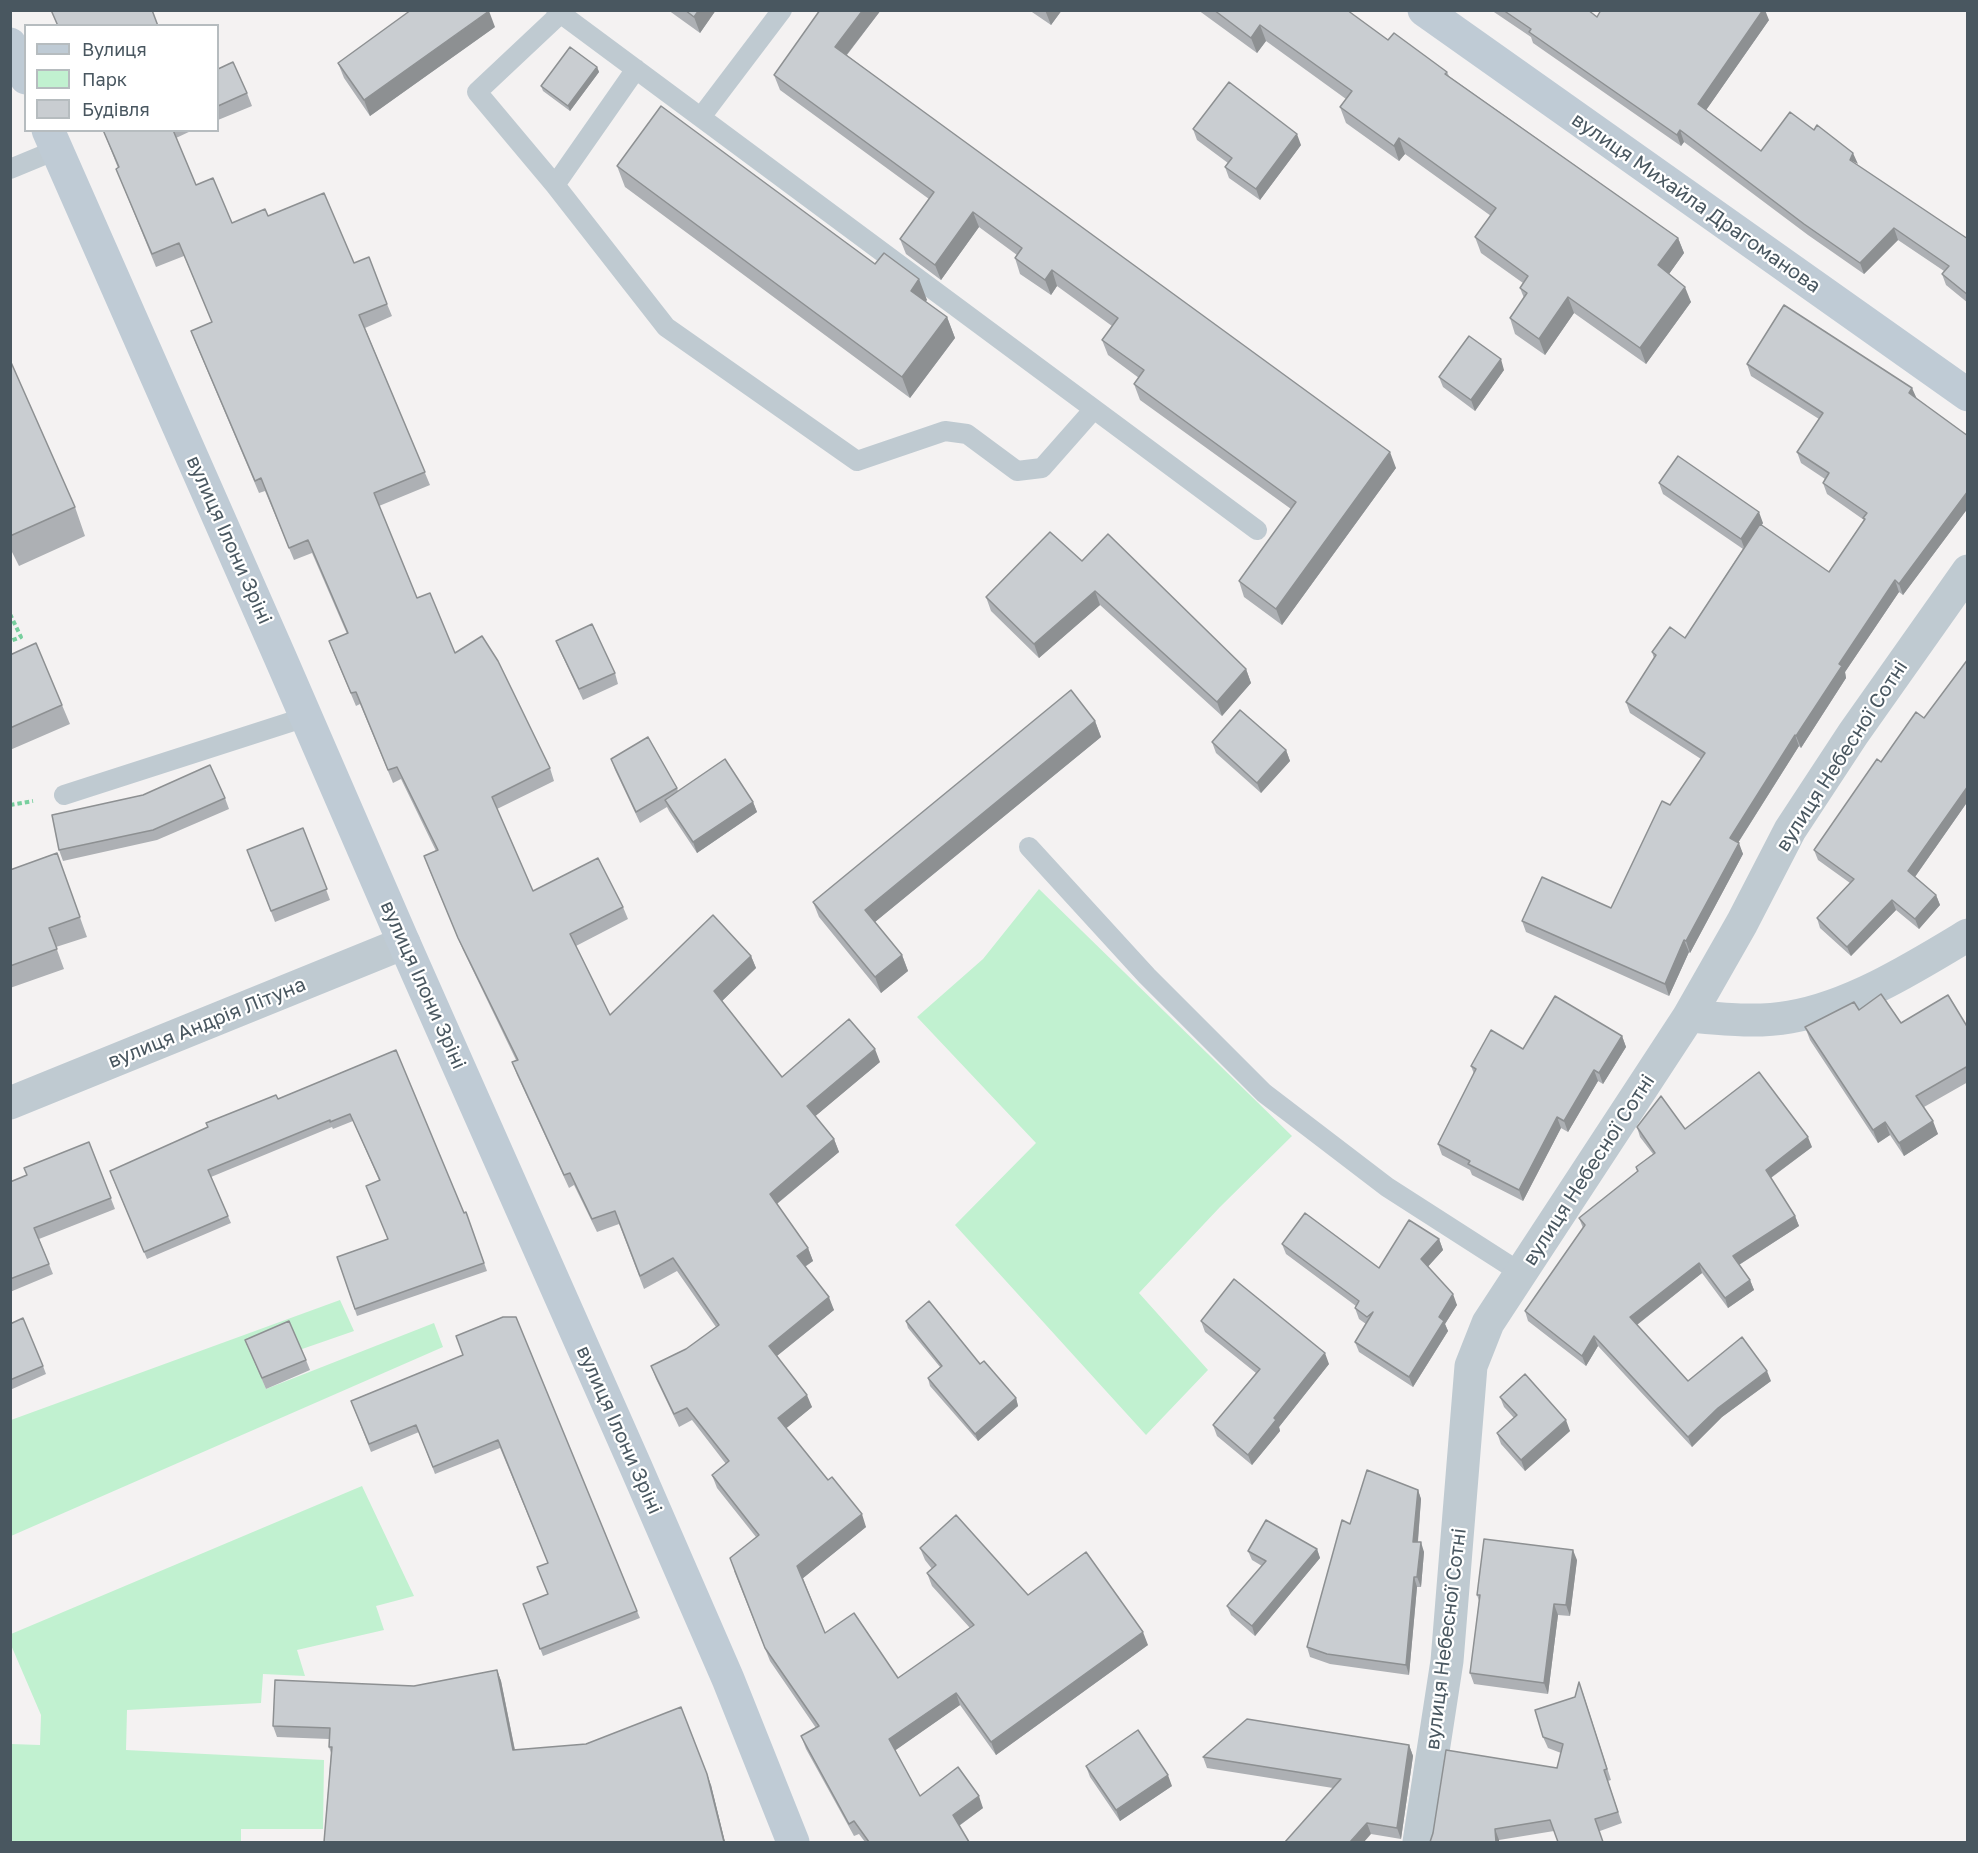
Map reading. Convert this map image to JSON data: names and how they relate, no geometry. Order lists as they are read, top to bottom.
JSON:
{
  "streets": {
    "main road": ["вулиця Михайла Драгоманова", "вулиця Ілони Зріні"],
    "street": ["вулиця Небесної Сотні", "вулиця Андрія Літуна"]
  },
  "crossings": [
    ["вулиця Ілони Зріні", "вулиця Андрія Літуна"]
  ],
  "legend": ["Вулиця", "Парк", "Будівля"]
}
